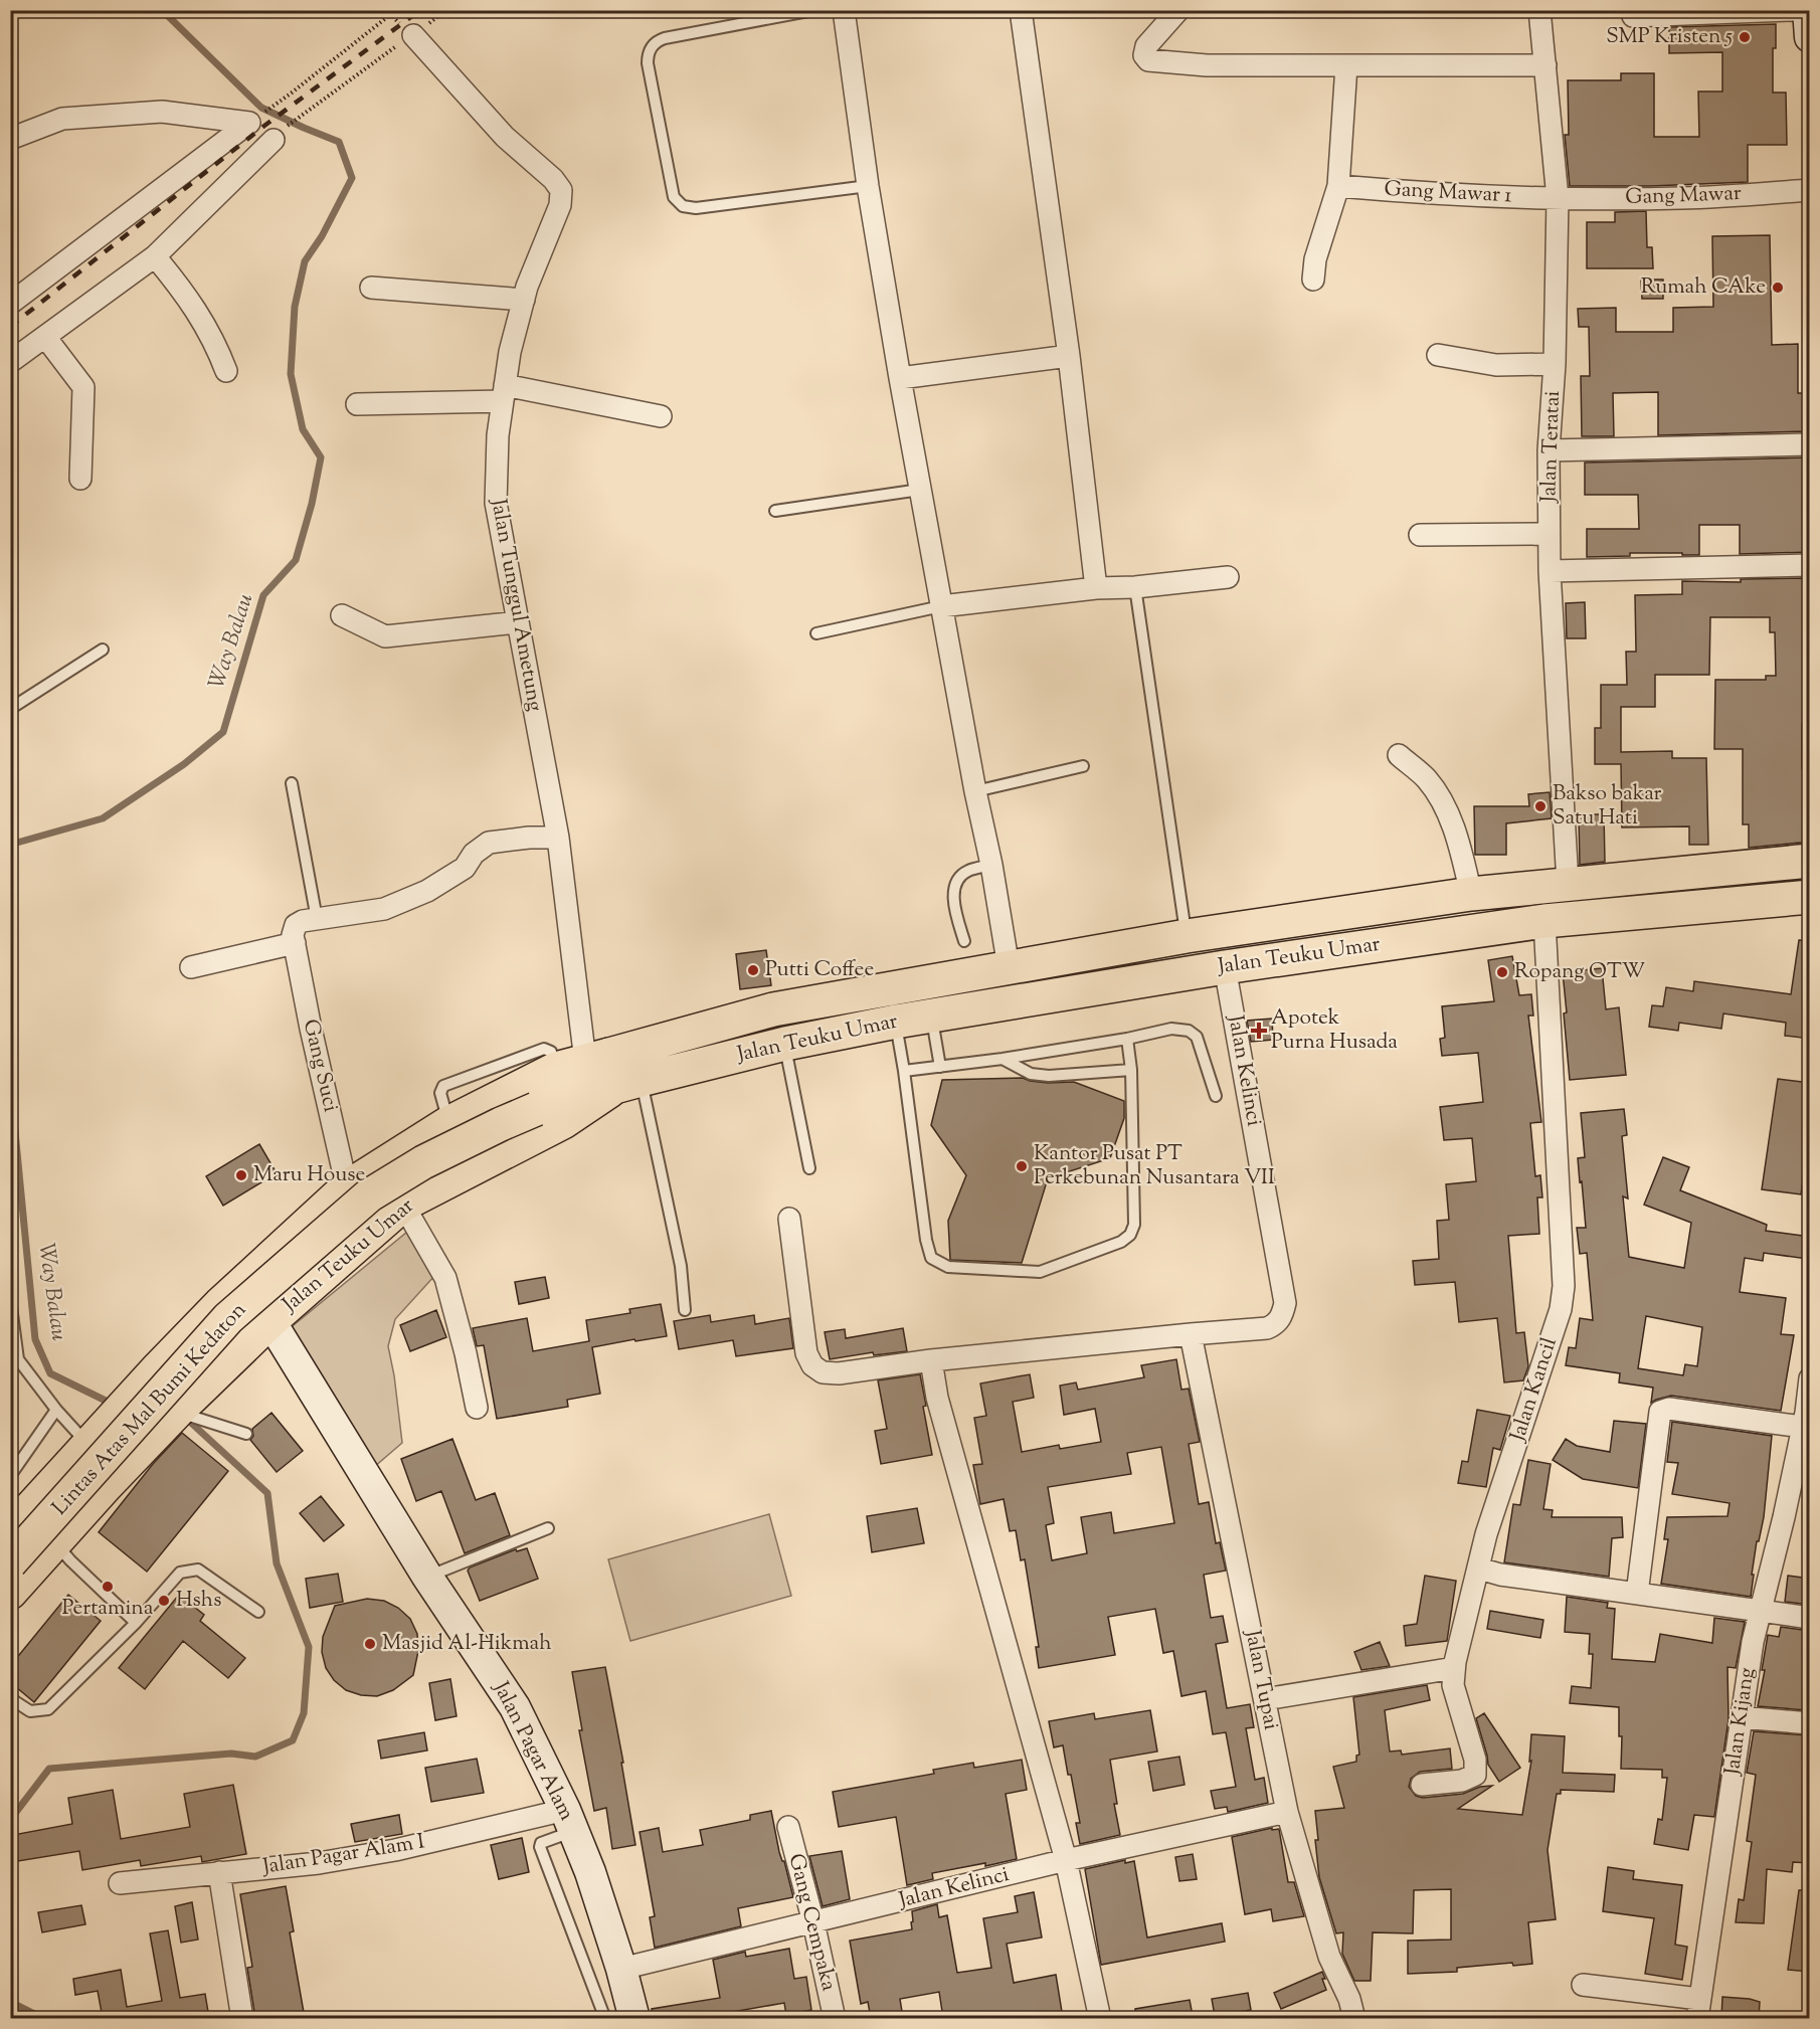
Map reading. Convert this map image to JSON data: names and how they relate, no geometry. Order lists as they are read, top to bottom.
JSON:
{
  "streets": {
    "main road": ["Jalan Teuku Umar", "Lintas Atas Mal Bumi Kedaton"],
    "street": [
      "Gang Mawar 1",
      "Gang Mawar",
      "Jalan Teratai",
      "Jalan Tunggul Ametung",
      "Gang Suci",
      "Jalan Kelinci",
      "Jalan Kancil",
      "Jalan Tupai",
      "Jalan Kijang",
      "Jalan Pagar Alam",
      "Jalan Pagar Alam I",
      "Gang Cempaka"
    ]
  },
  "crossings": [
    ["Gang Mawar 1", "Gang Mawar"],
    ["Gang Mawar 1", "Jalan Teratai"],
    ["Gang Mawar", "Jalan Teratai"],
    ["Jalan Teratai", "Jalan Teuku Umar"],
    ["Jalan Tunggul Ametung", "Jalan Teuku Umar"],
    ["Jalan Tunggul Ametung", "Lintas Atas Mal Bumi Kedaton"],
    ["Jalan Teuku Umar", "Gang Suci"],
    ["Jalan Teuku Umar", "Jalan Kelinci"],
    ["Jalan Teuku Umar", "Jalan Kancil"],
    ["Jalan Teuku Umar", "Lintas Atas Mal Bumi Kedaton"],
    ["Jalan Teuku Umar", "Jalan Pagar Alam"],
    ["Jalan Kelinci", "Jalan Tupai"],
    ["Jalan Kelinci", "Jalan Pagar Alam"],
    ["Jalan Kelinci", "Gang Cempaka"],
    ["Jalan Pagar Alam", "Jalan Pagar Alam I"]
  ],
  "water": ["Way Balau"],
  "places": {
    "other": [
      "SMP Kristen 5",
      "Rumah CAke",
      "Bakso bakar Satu Hati",
      "Putti Coffee",
      "Ropang OTW",
      "Kantor Pusat PT Perkebunan Nusantara VII",
      "Maru House",
      "Pertamina",
      "Hshs",
      "Masjid Al-Hikmah"
    ],
    "health": ["Apotek Purna Husada"]
  }
}
